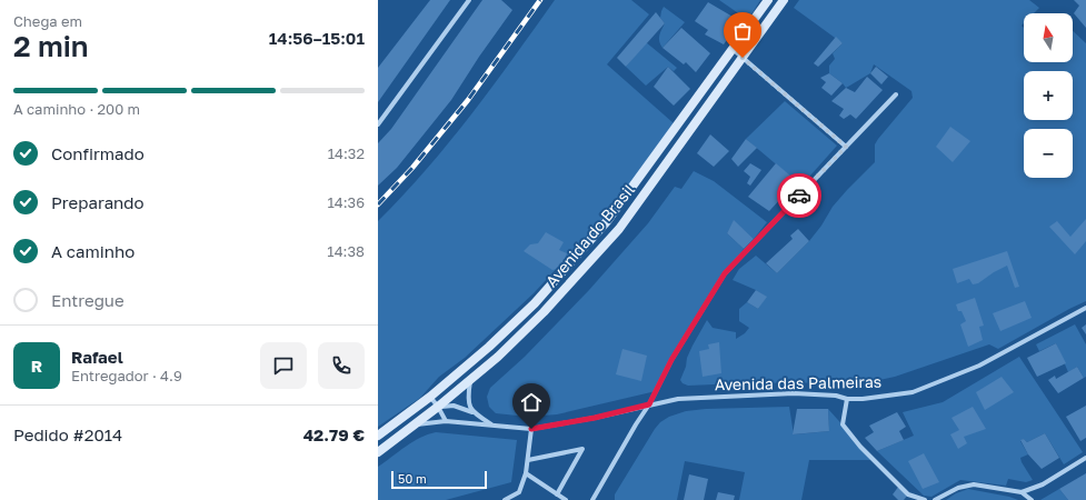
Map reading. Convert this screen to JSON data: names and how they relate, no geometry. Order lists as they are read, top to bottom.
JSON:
{
  "streets": {
    "main road": ["Avenida do Brasil"],
    "street": ["Avenida das Palmeiras"]
  },
  "crossings": [
    ["Avenida do Brasil", "Avenida das Palmeiras"]
  ],
  "scale_bar": "50 m",
  "north": "top",
  "page": {
    "heading": ["2 min", "Chega em", "14:56–15:01"],
    "panel": [
      "Rafael",
      "Entregador · 4.9",
      "Pedido #2014",
      "42.79 €"
    ],
    "map_buttons": ["+", "−"],
    "bar": "A caminho · 200 m",
    "list": [
      ["Confirmado", "14:32"],
      ["Preparando", "14:36"],
      ["A caminho", "14:38"],
      "Entregue"
    ],
    "round": "R",
    "scale": "50 m"
  }
}
